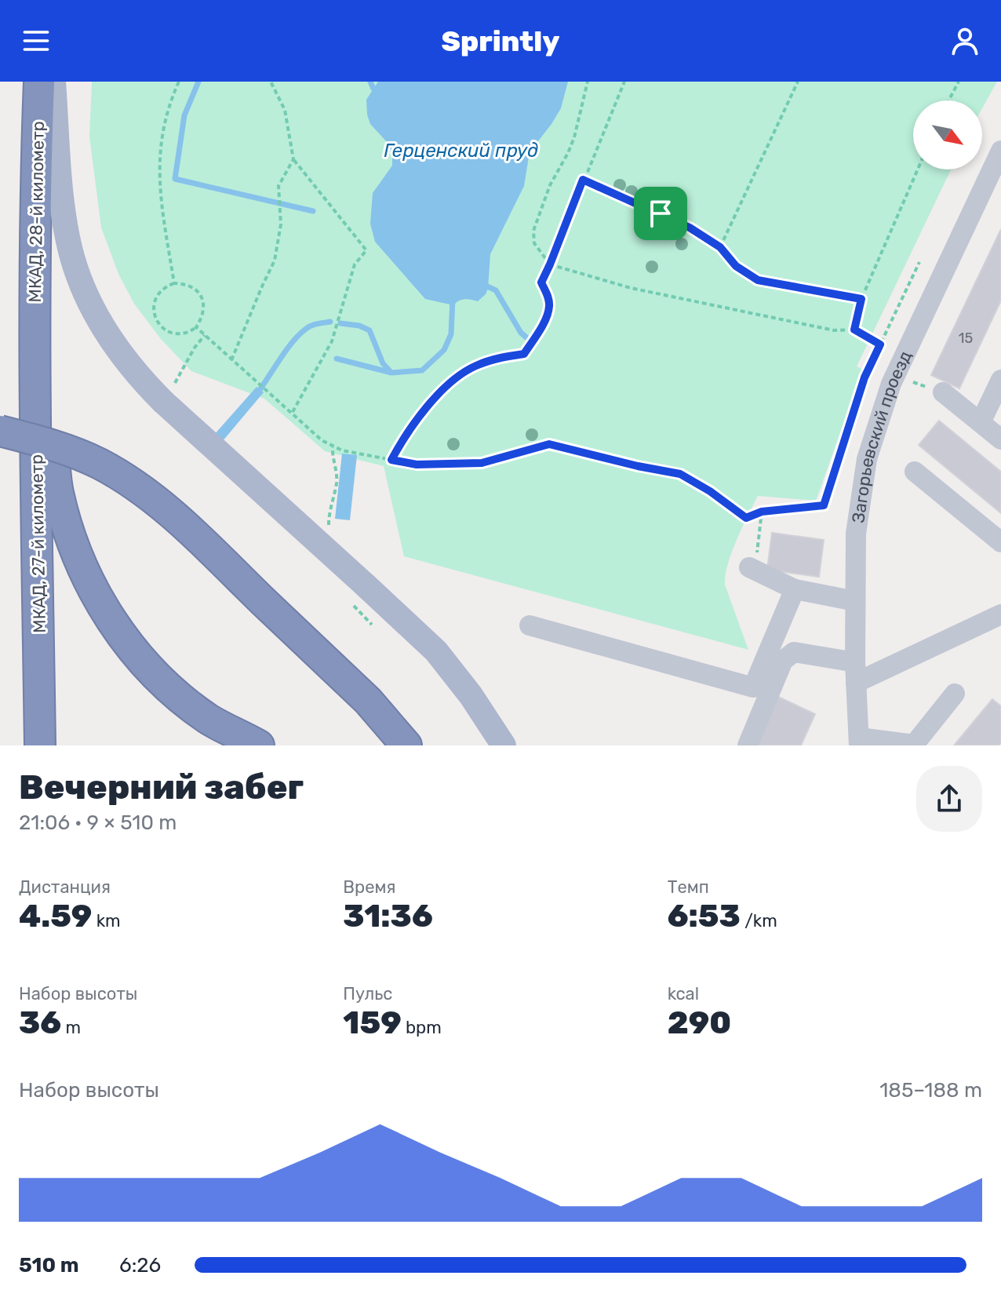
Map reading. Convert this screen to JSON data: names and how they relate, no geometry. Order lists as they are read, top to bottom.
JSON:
{
  "streets": {
    "highway": ["МКАД, 28-й километр", "МКАД, 27-й километр"],
    "street": ["Загорьевский проезд"]
  },
  "crossings": [
    ["МКАД, 28-й километр", "МКАД, 27-й километр"]
  ],
  "water": ["Герценский пруд"],
  "house_numbers": ["15"],
  "north": "bottom right",
  "page": {
    "header": "Sprintly",
    "heading": ["Вечерний забег", "21:06 · 9 × 510 m"],
    "stats": [
      ["Дистанция", "4.59 km"],
      ["Время", "31:36"],
      ["Темп", "6:53 /km"],
      ["Набор высоты", "36 m"],
      ["Пульс", "159 bpm"],
      ["kcal", "290"]
    ],
    "chart": ["Набор высоты", "185–188 m"],
    "list": [
      {
        "name": "510 m",
        "note": "6:26"
      }
    ]
  }
}
